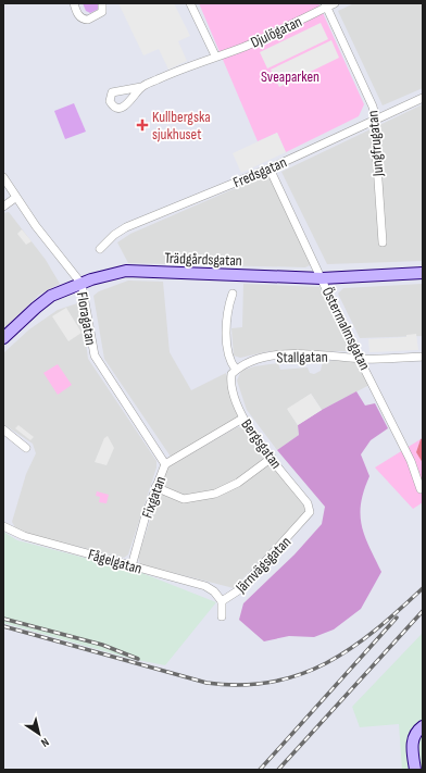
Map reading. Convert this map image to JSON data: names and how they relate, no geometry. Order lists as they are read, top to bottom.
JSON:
{
  "streets": {
    "street": [
      "Djulögatan",
      "Jungfrugatan",
      "Fredsgatan",
      "Trädgårdsgatan",
      "Floragatan",
      "Östermalmsgatan",
      "Stallgatan",
      "Bergsgatan",
      "Fixgatan",
      "Fågelgatan",
      "Järnvägsgatan"
    ]
  },
  "crossings": [
    ["Djulögatan", "Jungfrugatan"],
    ["Jungfrugatan", "Fredsgatan"],
    ["Fredsgatan", "Östermalmsgatan"],
    ["Trädgårdsgatan", "Floragatan"],
    ["Trädgårdsgatan", "Östermalmsgatan"],
    ["Floragatan", "Fixgatan"],
    ["Östermalmsgatan", "Stallgatan"],
    ["Stallgatan", "Bergsgatan"],
    ["Bergsgatan", "Fixgatan"],
    ["Bergsgatan", "Järnvägsgatan"],
    ["Fixgatan", "Fågelgatan"],
    ["Fågelgatan", "Järnvägsgatan"]
  ],
  "parks": ["Sveaparken"],
  "places": {
    "health": ["Kullbergska sjukhuset"]
  },
  "north": "bottom right"
}
